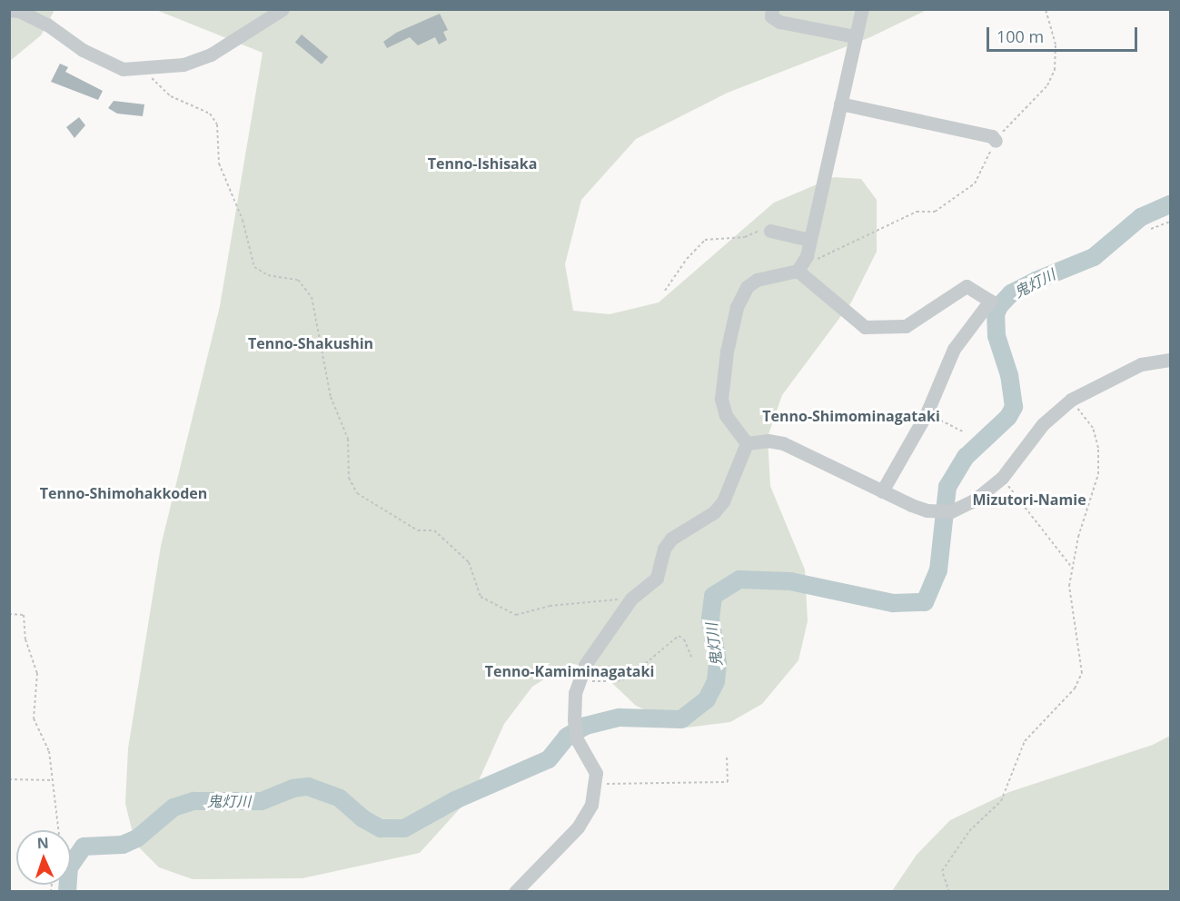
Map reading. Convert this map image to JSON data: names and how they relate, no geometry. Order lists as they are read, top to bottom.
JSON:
{
  "districts": [
    "Tenno-Ishisaka",
    "Tenno-Shakushin",
    "Tenno-Shimominagataki",
    "Tenno-Shimohakkoden",
    "Mizutori-Namie",
    "Tenno-Kamiminagataki"
  ],
  "water": ["鬼灯川"],
  "scale_bar": "100 m",
  "north": "top"
}
